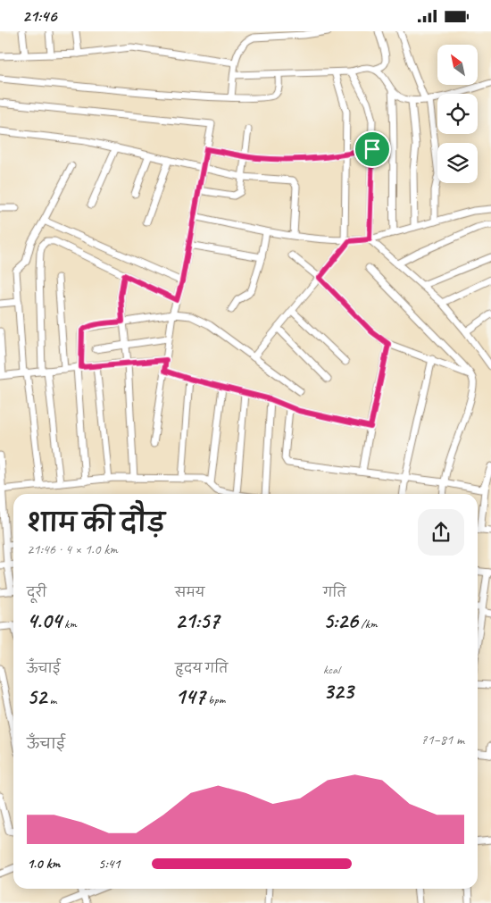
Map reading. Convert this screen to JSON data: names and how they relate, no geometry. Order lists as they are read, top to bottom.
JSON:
{
  "north": "top left",
  "page": {
    "status": "21:46",
    "heading": ["शाम की दौड़", "21:46 · 4 × 1.0 km"],
    "stats": [
      ["दूरी", "4.04 km"],
      ["समय", "21:57"],
      ["गति", "5:26 /km"],
      ["ऊँचाई", "52 m"],
      ["हृदय गति", "147 bpm"],
      ["kcal", "323"]
    ],
    "chart": ["ऊँचाई", "71–81 m"],
    "list": [
      {
        "name": "1.0 km",
        "note": "5:41"
      }
    ]
  }
}
